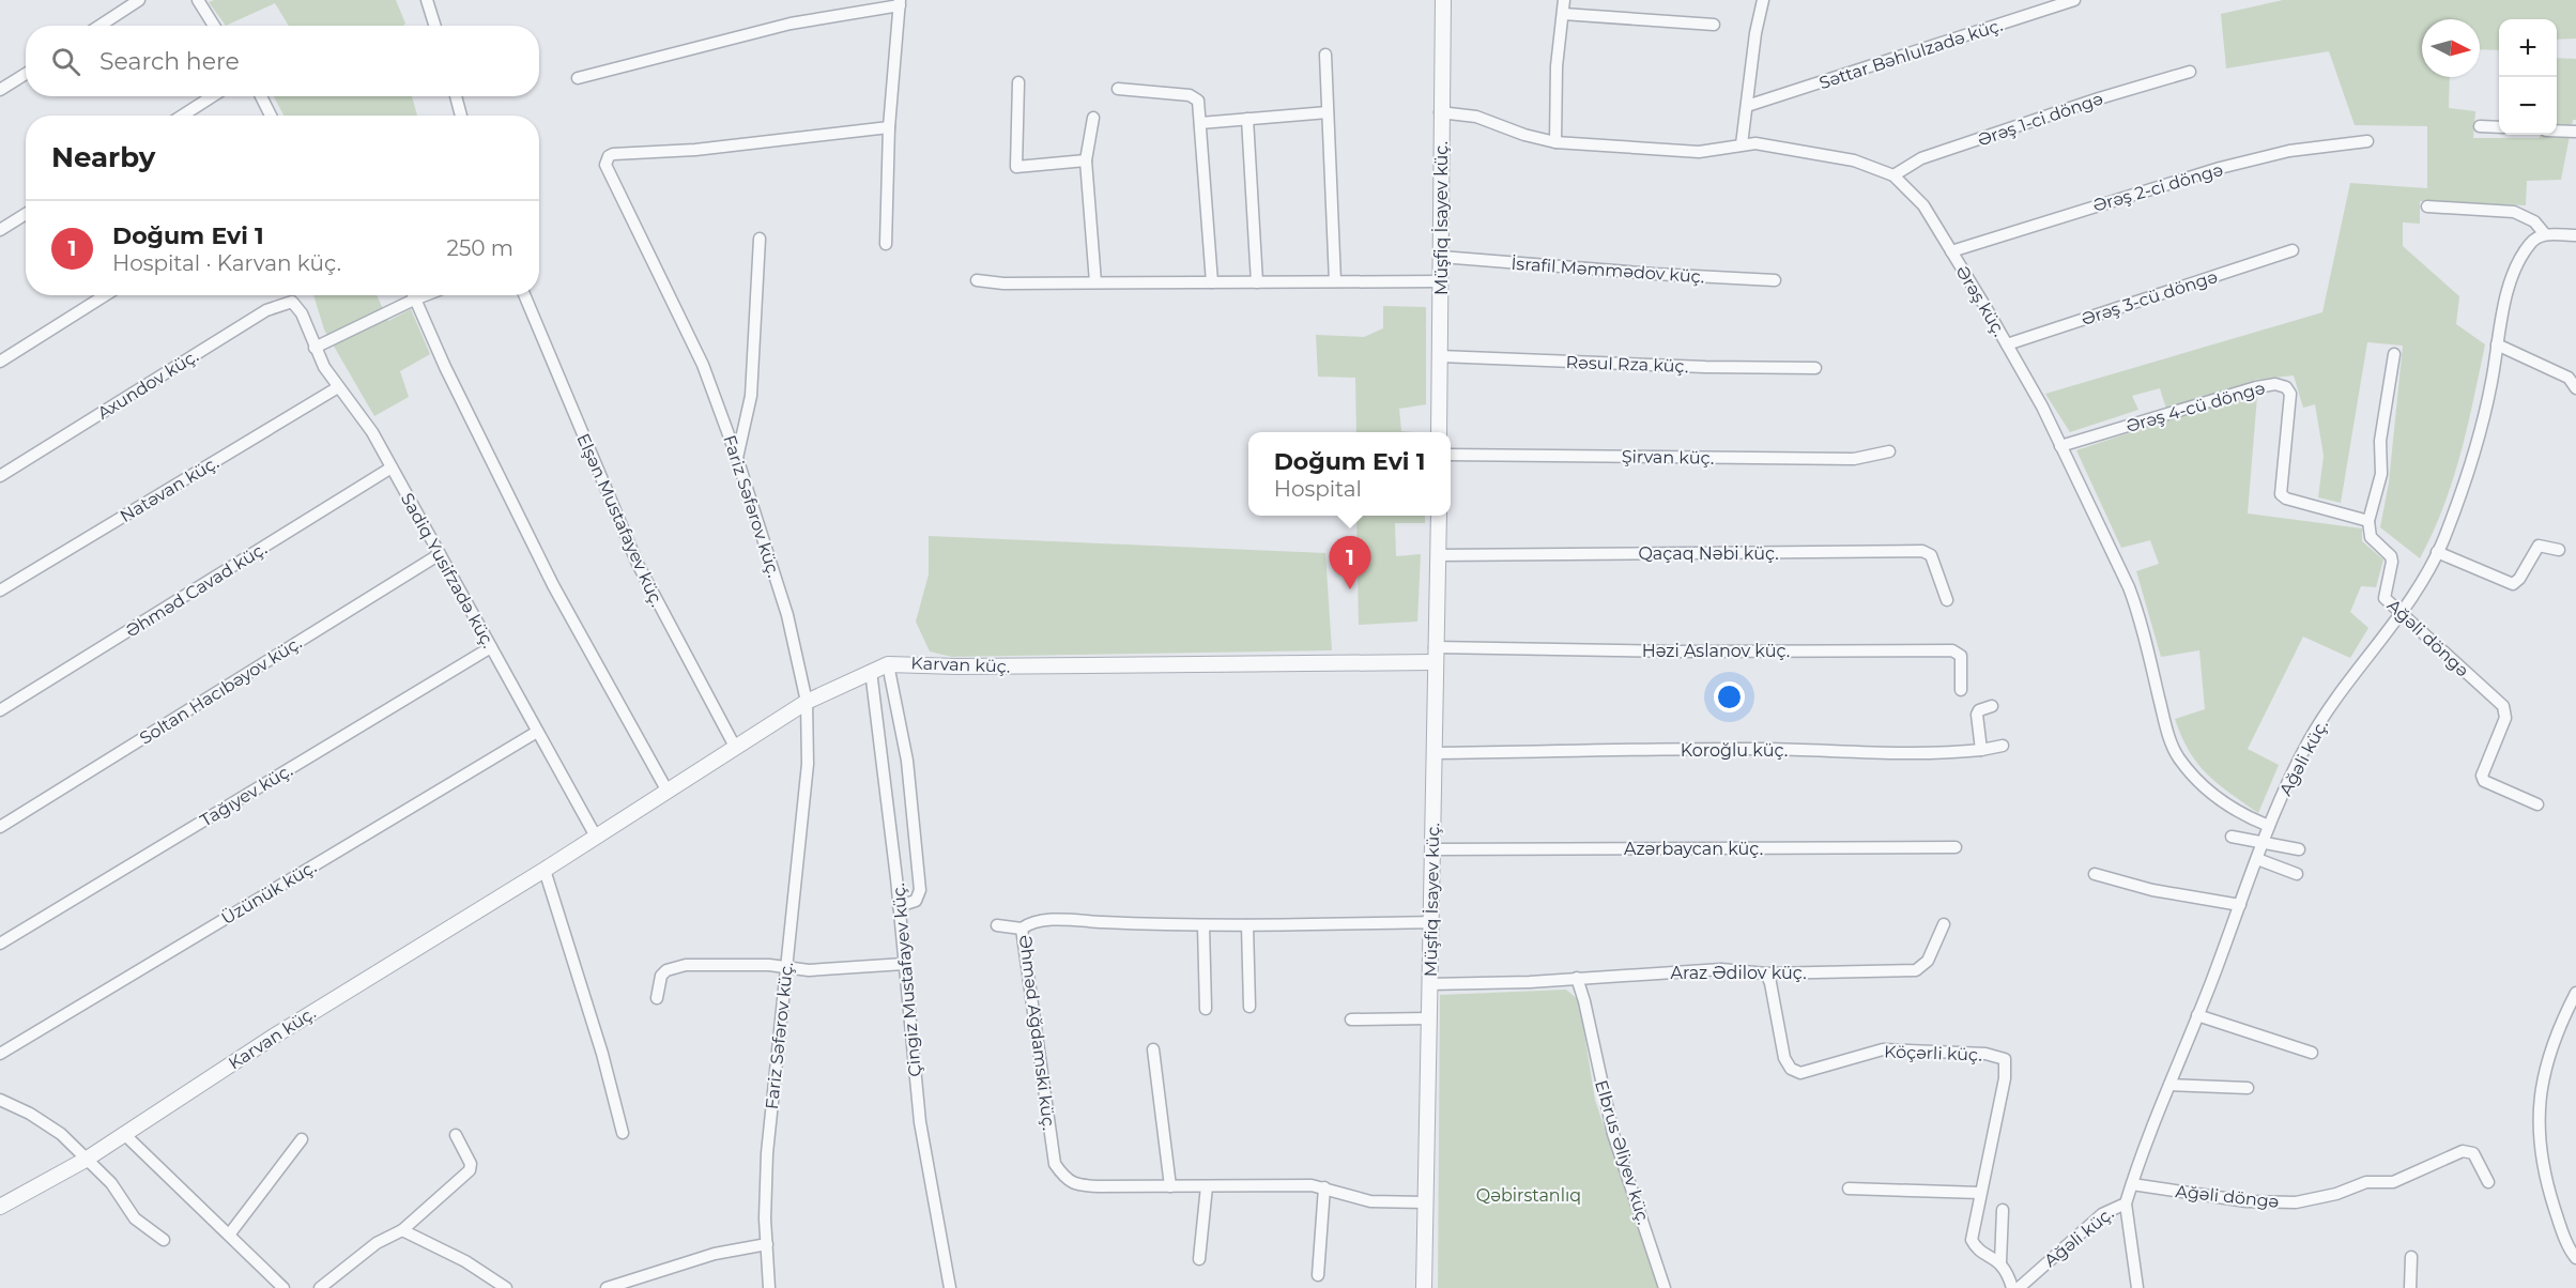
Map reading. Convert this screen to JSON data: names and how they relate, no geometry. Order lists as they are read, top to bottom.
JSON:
{
  "streets": {
    "street": [
      "Səttar Bəhlulzadə küç.",
      "Ərəş 1-ci döngə",
      "Ərəş 2-ci döngə",
      "Müşfiq İsayev küç.",
      "İsrafil Məmmədov küç.",
      "Ərəş 3-cü döngə",
      "Ərəş küç.",
      "Rəsul Rza küç.",
      "Axundov küç.",
      "Ərəş 4-cü döngə",
      "Şirvan küç.",
      "Natəvan küç.",
      "Fariz Səfərov küç.",
      "Elşən Mustafayev küç.",
      "Qaçaq Nəbi küç.",
      "Sadiq Yusifzadə küç.",
      "Əhməd Cavad küç.",
      "Ağəli döngə",
      "Həzi Aslanov küç.",
      "Karvan küç.",
      "Soltan Hacıbəyov küç.",
      "Koroğlu küç.",
      "Ağəli küç.",
      "Tağıyev küç.",
      "Azərbaycan küç.",
      "Üzünük küç.",
      "Araz Ədilov küç.",
      "Çingiz Mustafayev küç.",
      "Əhməd Ağdamski küç.",
      "Köçərli küç.",
      "Elbrus Əliyev küç."
    ]
  },
  "crossings": [
    ["Ərəş 1-ci döngə", "Ərəş küç."],
    ["Ərəş 2-ci döngə", "Ərəş küç."],
    ["Müşfiq İsayev küç.", "İsrafil Məmmədov küç."],
    ["Müşfiq İsayev küç.", "Ərəş küç."],
    ["Müşfiq İsayev küç.", "Rəsul Rza küç."],
    ["Müşfiq İsayev küç.", "Qaçaq Nəbi küç."],
    ["Müşfiq İsayev küç.", "Həzi Aslanov küç."],
    ["Müşfiq İsayev küç.", "Karvan küç."],
    ["Müşfiq İsayev küç.", "Koroğlu küç."],
    ["Müşfiq İsayev küç.", "Azərbaycan küç."],
    ["Müşfiq İsayev küç.", "Araz Ədilov küç."],
    ["Müşfiq İsayev küç.", "Əhməd Ağdamski küç."],
    ["Ərəş 3-cü döngə", "Ərəş küç."],
    ["Ərəş küç.", "Ərəş 4-cü döngə"],
    ["Ərəş küç.", "Ağəli küç."],
    ["Axundov küç.", "Sadiq Yusifzadə küç."],
    ["Ərəş 4-cü döngə", "Ağəli döngə"],
    ["Natəvan küç.", "Sadiq Yusifzadə küç."],
    ["Fariz Səfərov küç.", "Karvan küç."],
    ["Elşən Mustafayev küç.", "Karvan küç."],
    ["Sadiq Yusifzadə küç.", "Əhməd Cavad küç."],
    ["Sadiq Yusifzadə küç.", "Karvan küç."],
    ["Sadiq Yusifzadə küç.", "Soltan Hacıbəyov küç."],
    ["Sadiq Yusifzadə küç.", "Tağıyev küç."],
    ["Sadiq Yusifzadə küç.", "Üzünük küç."],
    ["Ağəli döngə", "Ağəli küç."],
    ["Həzi Aslanov küç.", "Karvan küç."],
    ["Karvan küç.", "Çingiz Mustafayev küç."],
    ["Araz Ədilov küç.", "Köçərli küç."],
    ["Araz Ədilov küç.", "Elbrus Əliyev küç."]
  ],
  "parks": ["Qəbirstanlıq"],
  "north": "right",
  "page": {
    "map_buttons": ["+", "−"],
    "search": "Search here",
    "heading": "Nearby",
    "list": [
      {
        "mark": "1",
        "name": "Doğum Evi 1",
        "note": "Hospital · Karvan küç.",
        "value": "250 m"
      }
    ],
    "popup": ["Doğum Evi 1", "Hospital"],
    "pins": "1"
  }
}
